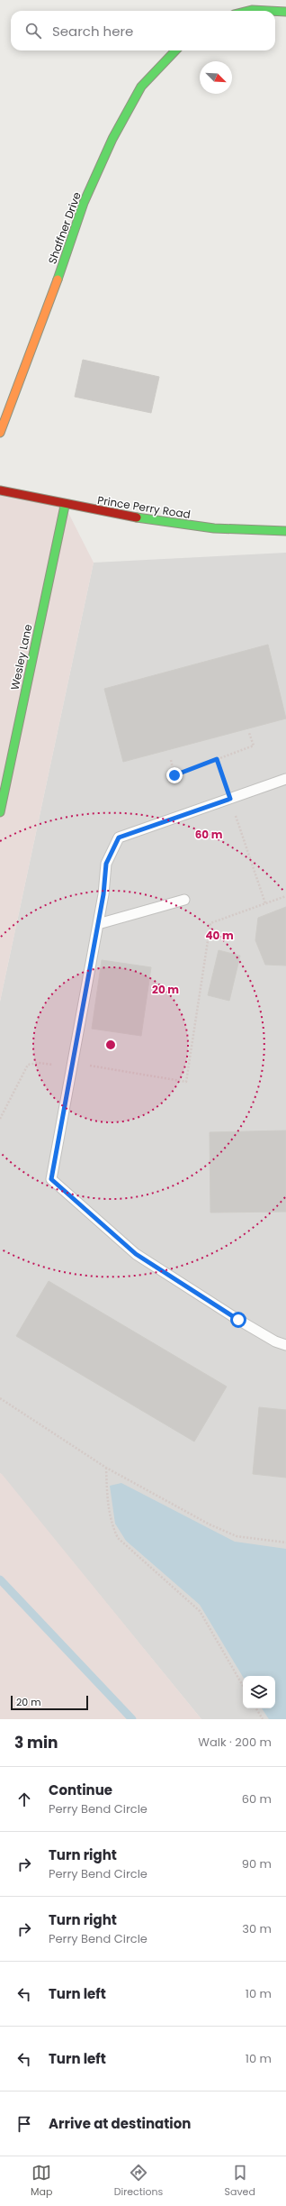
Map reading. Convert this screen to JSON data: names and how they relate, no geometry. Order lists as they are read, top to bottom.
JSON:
{
  "streets": {
    "street": ["Shaffner Drive", "Prince Perry Road", "Wesley Lane"]
  },
  "crossings": [
    ["Prince Perry Road", "Wesley Lane"]
  ],
  "scale_bar": "20 m",
  "north": "bottom right",
  "page": {
    "search": "Search here",
    "scale": "20 m",
    "heading": ["3 min", "Walk · 200 m"],
    "list": [
      ["Continue", "Perry Bend Circle", "60 m"],
      ["Turn right", "Perry Bend Circle", "90 m"],
      ["Turn right", "Perry Bend Circle", "30 m"],
      ["Turn left", "10 m"],
      ["Turn left", "10 m"],
      "Arrive at destination"
    ],
    "nav": ["Map", "Directions", "Saved"]
  },
  "rings": ["60 m", "40 m", "20 m"]
}
